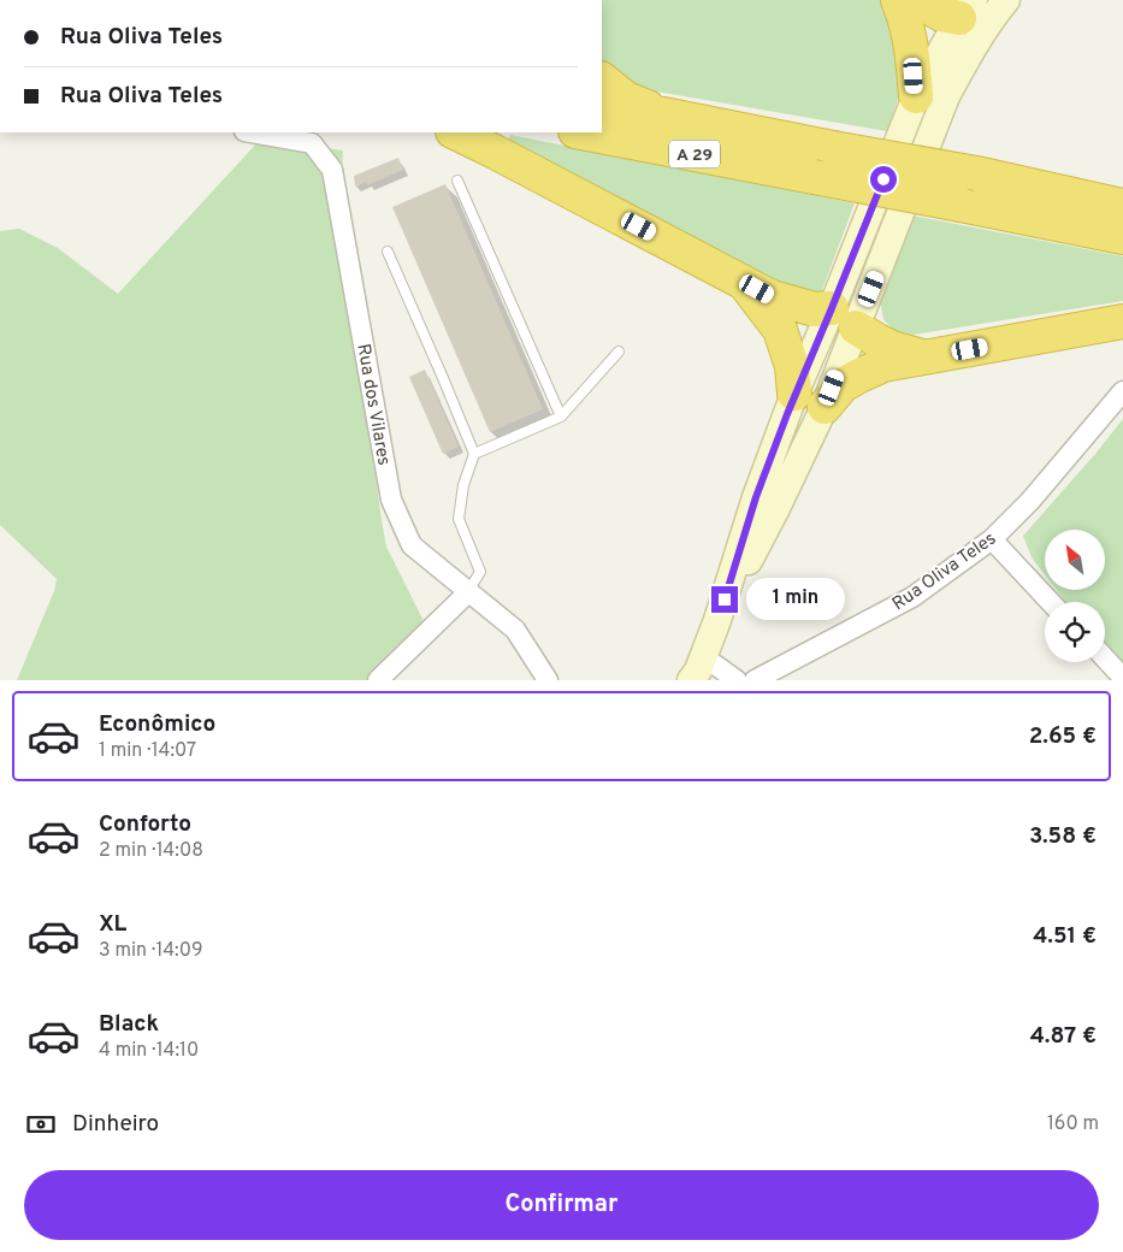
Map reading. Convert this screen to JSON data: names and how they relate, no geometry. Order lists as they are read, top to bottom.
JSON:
{
  "streets": {
    "highway": ["A 29"],
    "street": ["Rua dos Vilares", "Rua Oliva Teles"]
  },
  "north": "top left",
  "page": {
    "banner": ["Rua Oliva Teles", "Rua Oliva Teles"],
    "bubble": "1 min",
    "list": [
      {
        "name": "Econômico",
        "note": "1 min · 14:07",
        "value": "2.65 €"
      },
      {
        "name": "Conforto",
        "note": "2 min · 14:08",
        "value": "3.58 €"
      },
      {
        "name": "XL",
        "note": "3 min · 14:09",
        "value": "4.51 €"
      },
      {
        "name": "Black",
        "note": "4 min · 14:10",
        "value": "4.87 €"
      }
    ],
    "pay": ["Dinheiro", "160 m"],
    "buttons": "Confirmar"
  }
}
